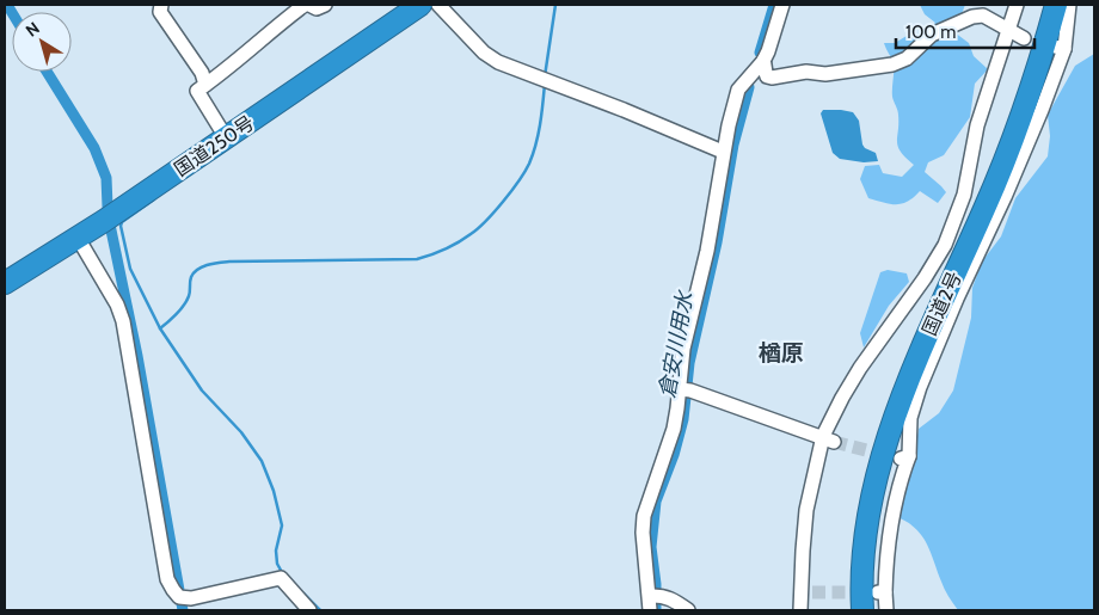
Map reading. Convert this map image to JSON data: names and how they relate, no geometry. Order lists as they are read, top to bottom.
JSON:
{
  "streets": {
    "highway": ["国道250号", "国道2号"]
  },
  "districts": ["楢原"],
  "water": ["倉安川用水"],
  "scale_bar": "100 m",
  "north": "top left"
}
